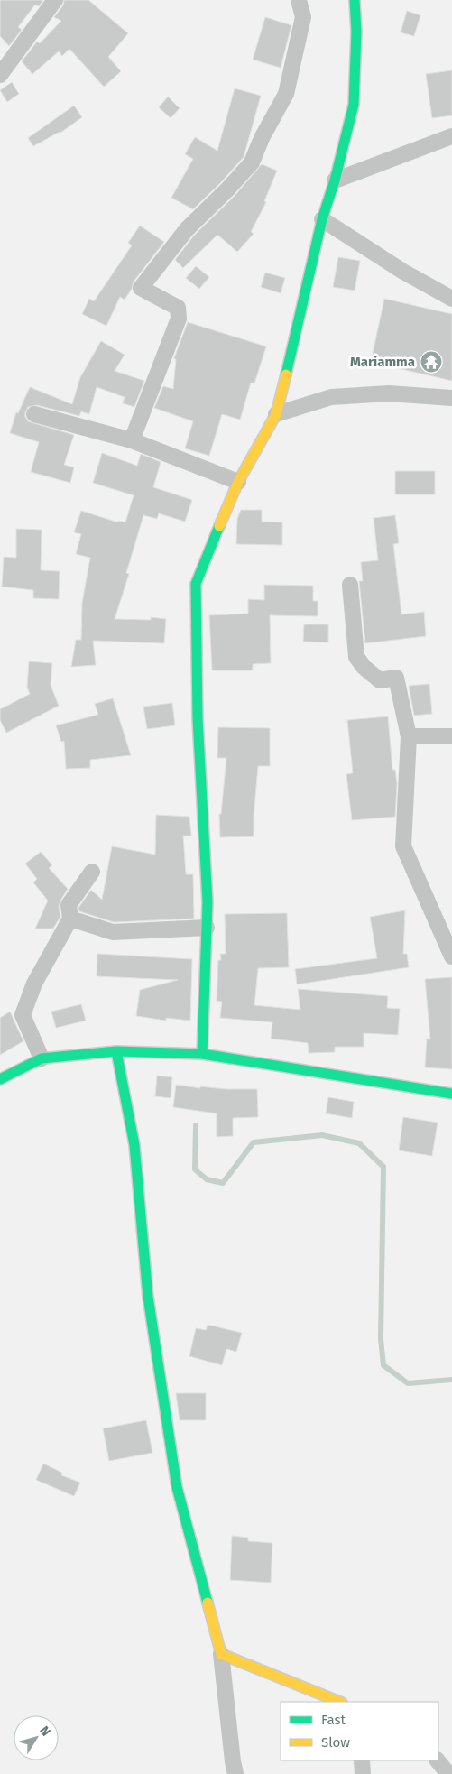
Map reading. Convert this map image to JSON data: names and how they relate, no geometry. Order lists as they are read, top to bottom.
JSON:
{
  "places": {
    "temple": ["Mariamma"]
  },
  "legend": ["Fast", "Slow"],
  "north": "top right"
}
